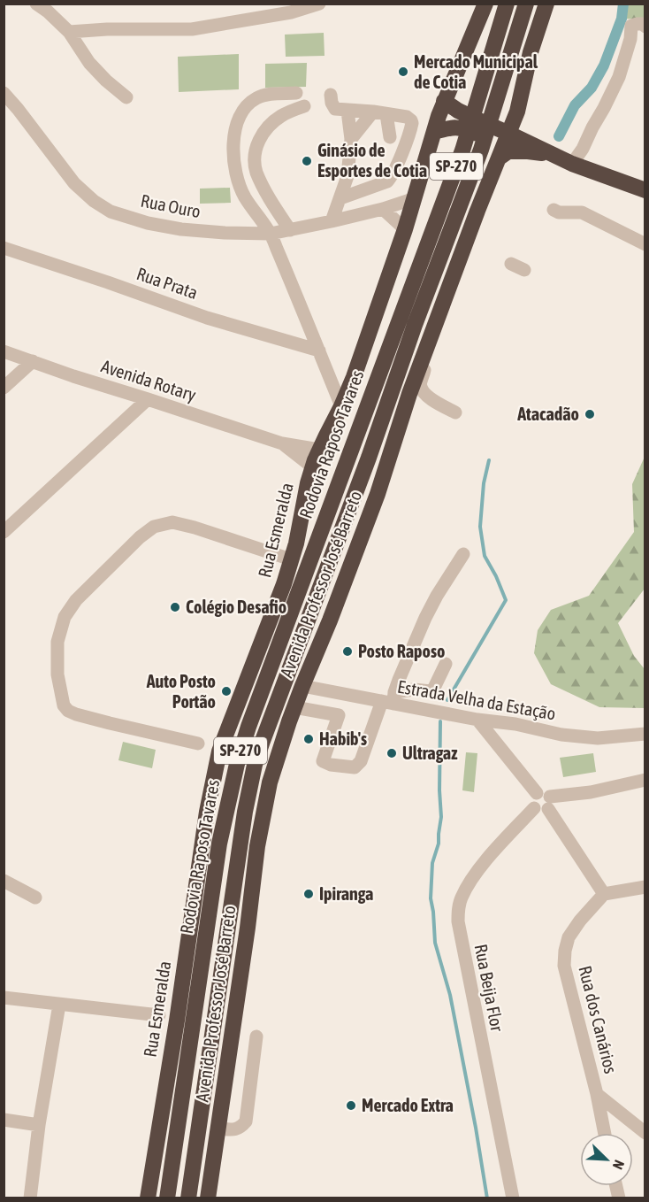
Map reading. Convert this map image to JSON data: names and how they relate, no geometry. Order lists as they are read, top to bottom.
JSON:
{
  "streets": {
    "highway": [
      "SP-270",
      "Rodovia Raposo Tavares",
      "Rua Esmeralda",
      "Avenida Professor José Barreto"
    ],
    "street": [
      "Rua Ouro",
      "Rua Prata",
      "Avenida Rotary",
      "Estrada Velha da Estação",
      "Rua Beija Flor",
      "Rua dos Canários"
    ]
  },
  "crossings": [
    ["Rua Ouro", "Rua Esmeralda"],
    ["Avenida Rotary", "Rua Esmeralda"],
    ["Avenida Professor José Barreto", "Estrada Velha da Estação"]
  ],
  "places": [
    "Mercado Municipal de Cotia",
    "Ginásio de Esportes de Cotia",
    "Atacadão",
    "Colégio Desafio",
    "Posto Raposo",
    "Auto Posto Portão",
    "Habib's",
    "Ultragaz",
    "Ipiranga",
    "Mercado Extra"
  ],
  "north": "bottom right"
}
